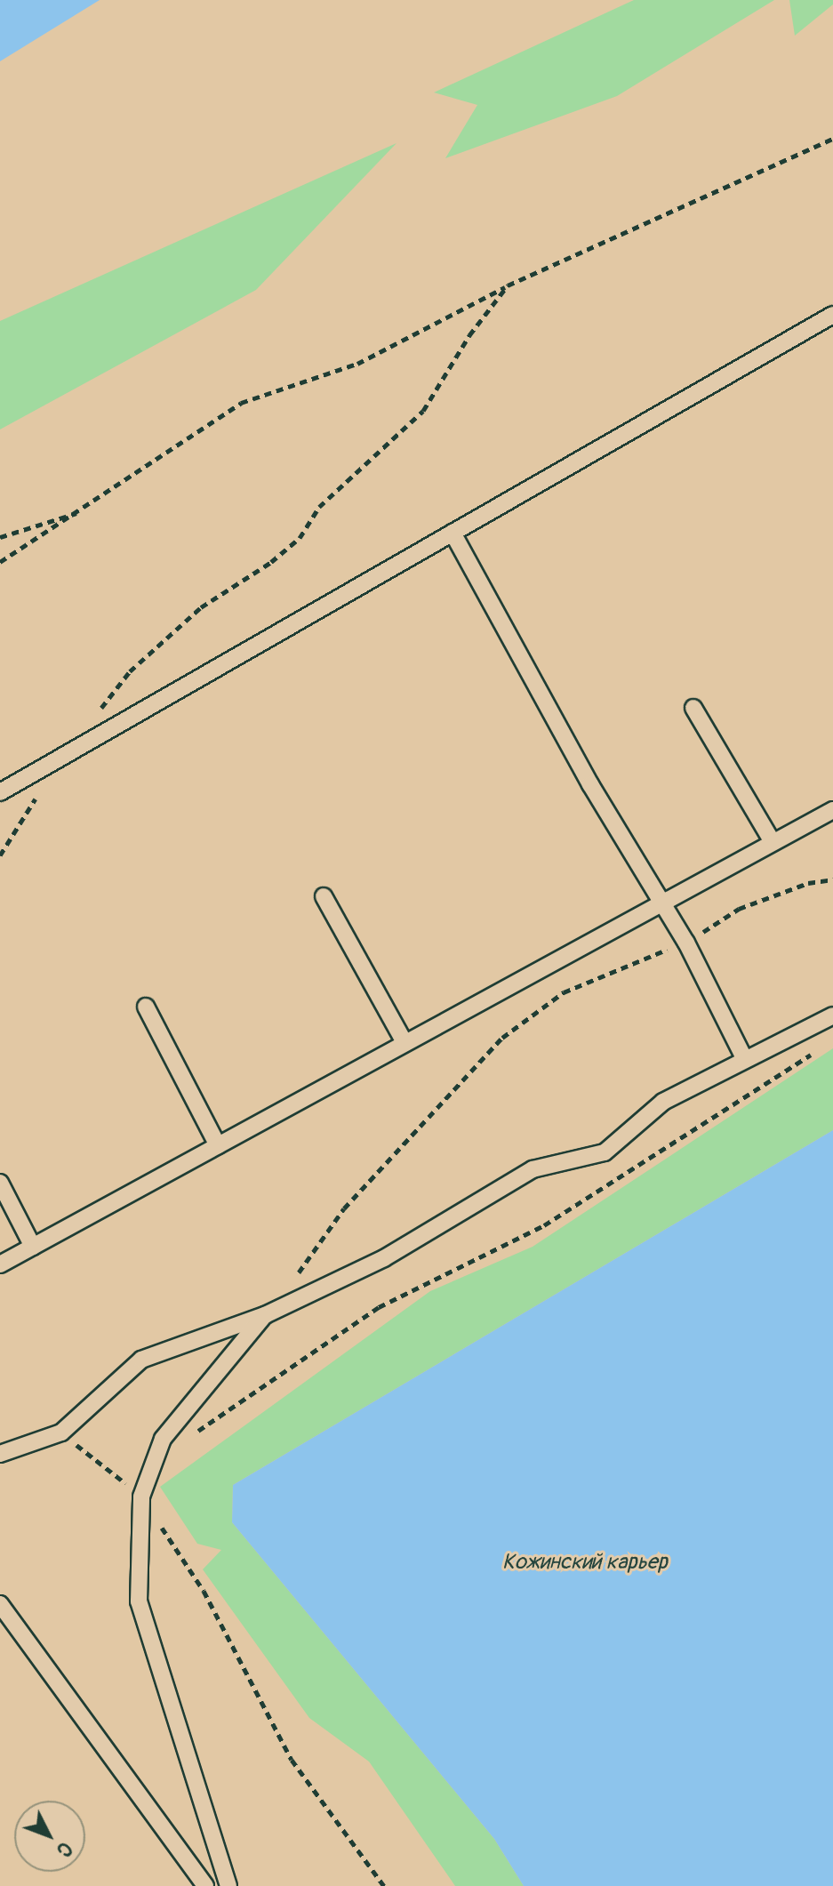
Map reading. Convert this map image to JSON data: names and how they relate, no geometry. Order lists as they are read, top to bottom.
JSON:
{
  "water": ["Кожинский карьер"],
  "north": "bottom right"
}
